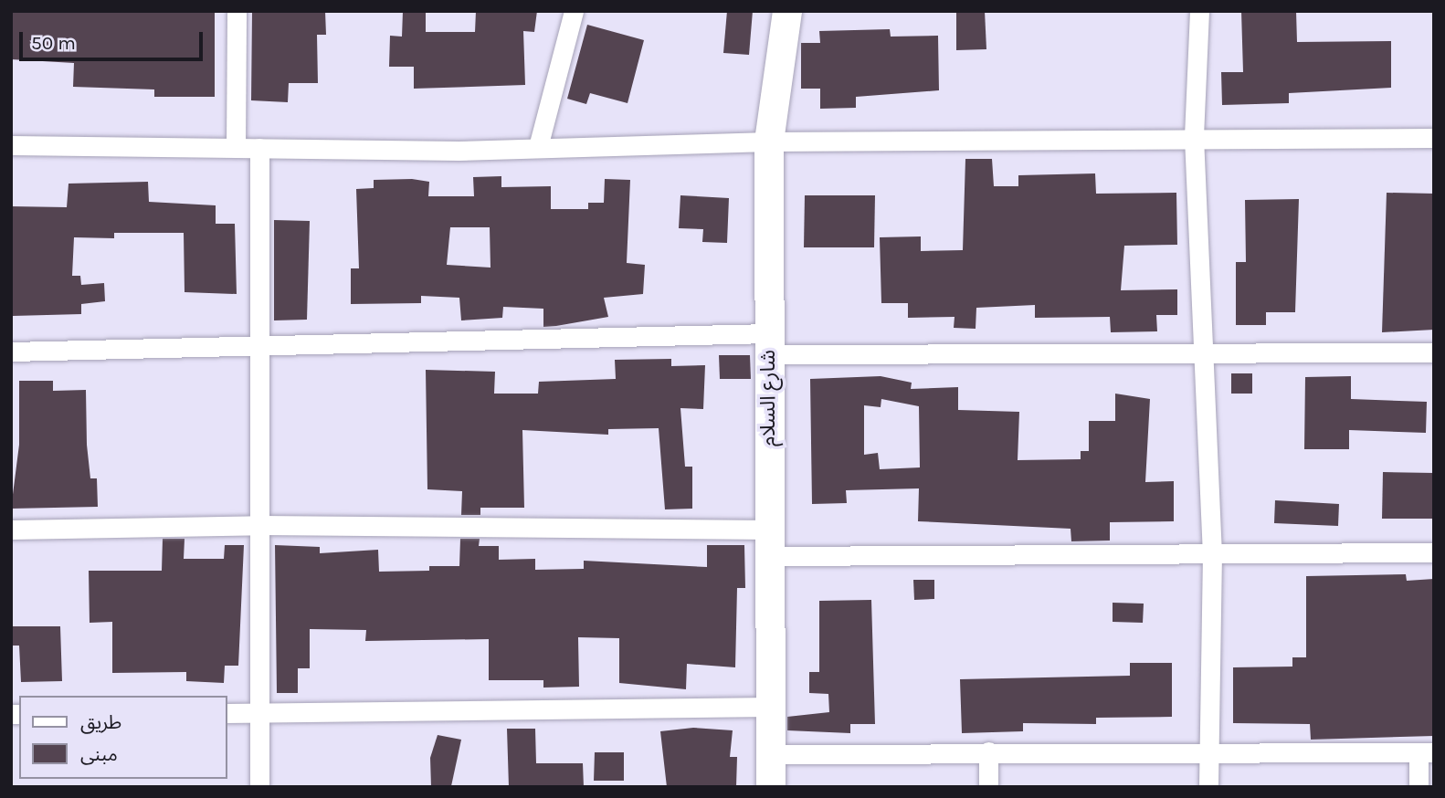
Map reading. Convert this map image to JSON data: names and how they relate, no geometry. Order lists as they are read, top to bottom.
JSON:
{
  "streets": {
    "street": ["شارع السلام"]
  },
  "legend": ["طريق", "مبنى"],
  "scale_bar": "50 m"
}
